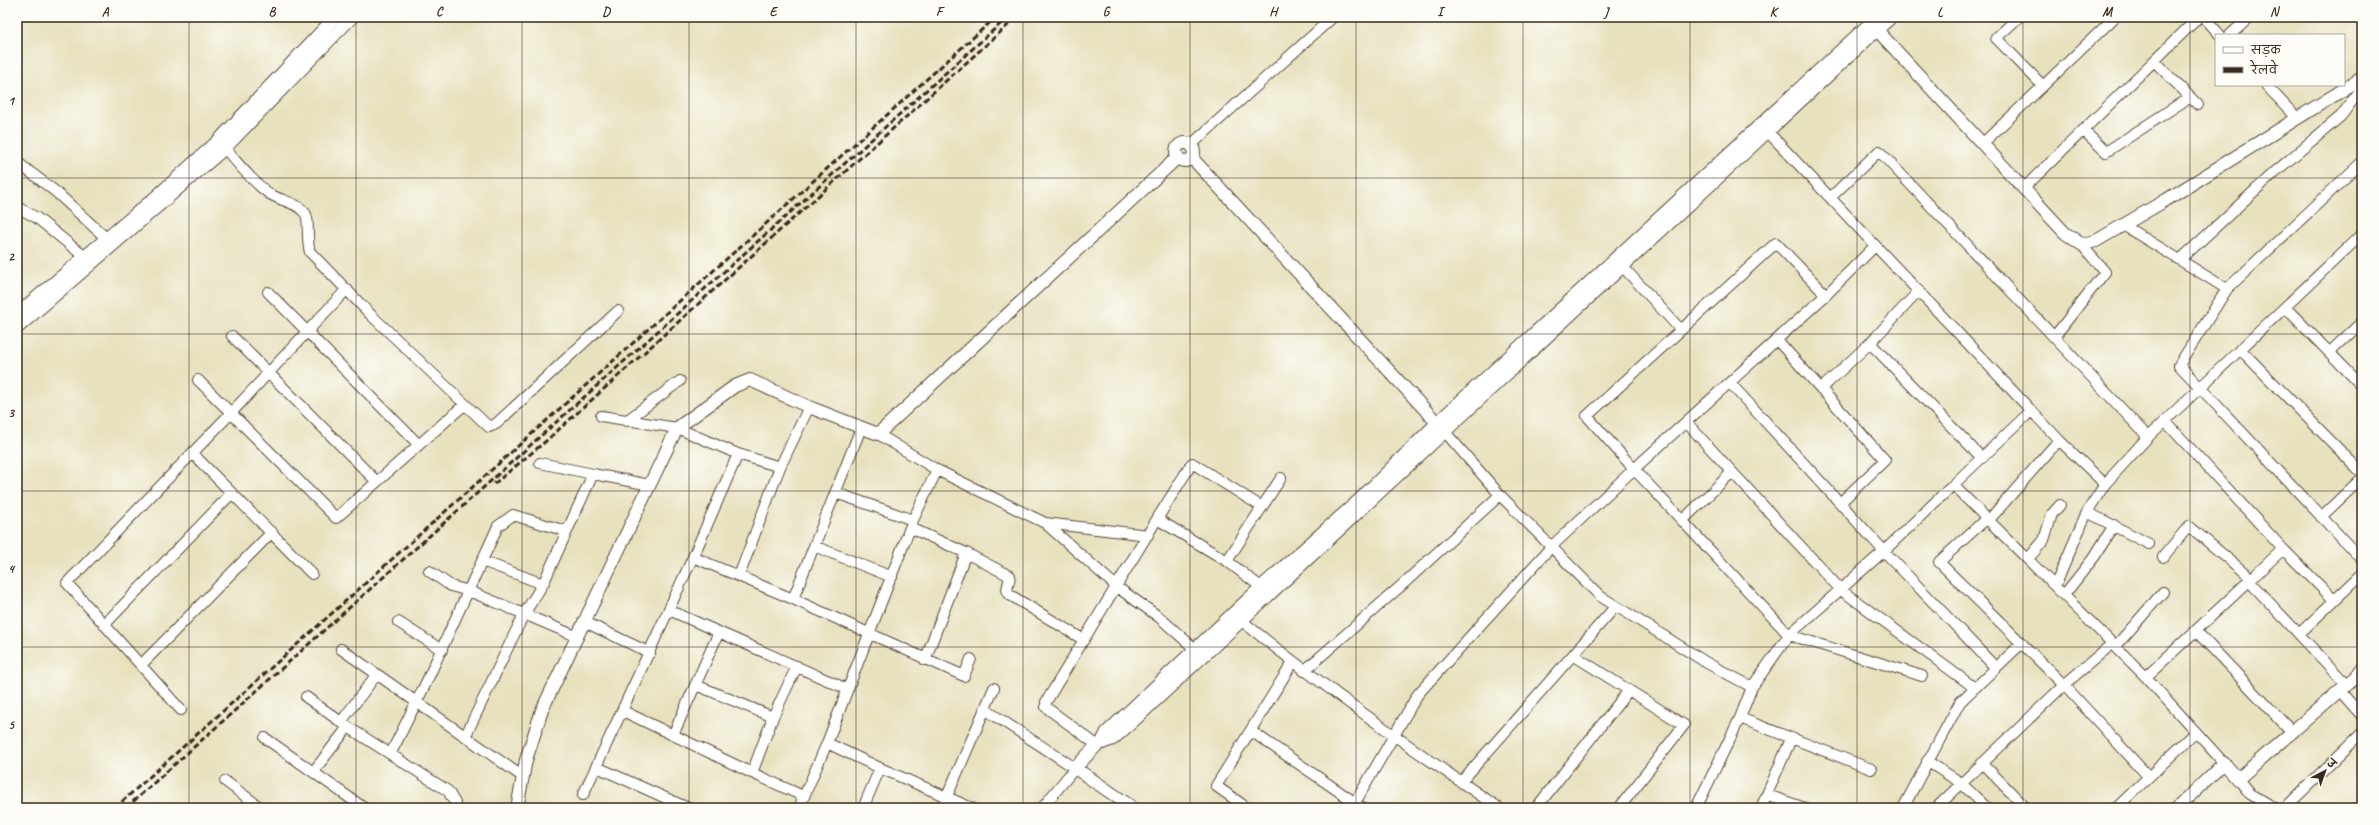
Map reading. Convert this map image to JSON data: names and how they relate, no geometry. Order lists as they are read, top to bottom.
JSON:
{
  "legend": ["सड़क", "रेलवे"],
  "north": "top right",
  "grid": {
    "columns": [
      "A",
      "B",
      "C",
      "D",
      "E",
      "F",
      "G",
      "H",
      "I",
      "J",
      "K",
      "L",
      "M",
      "N"
    ],
    "rows": [
      "1",
      "2",
      "3",
      "4",
      "5"
    ]
  }
}
